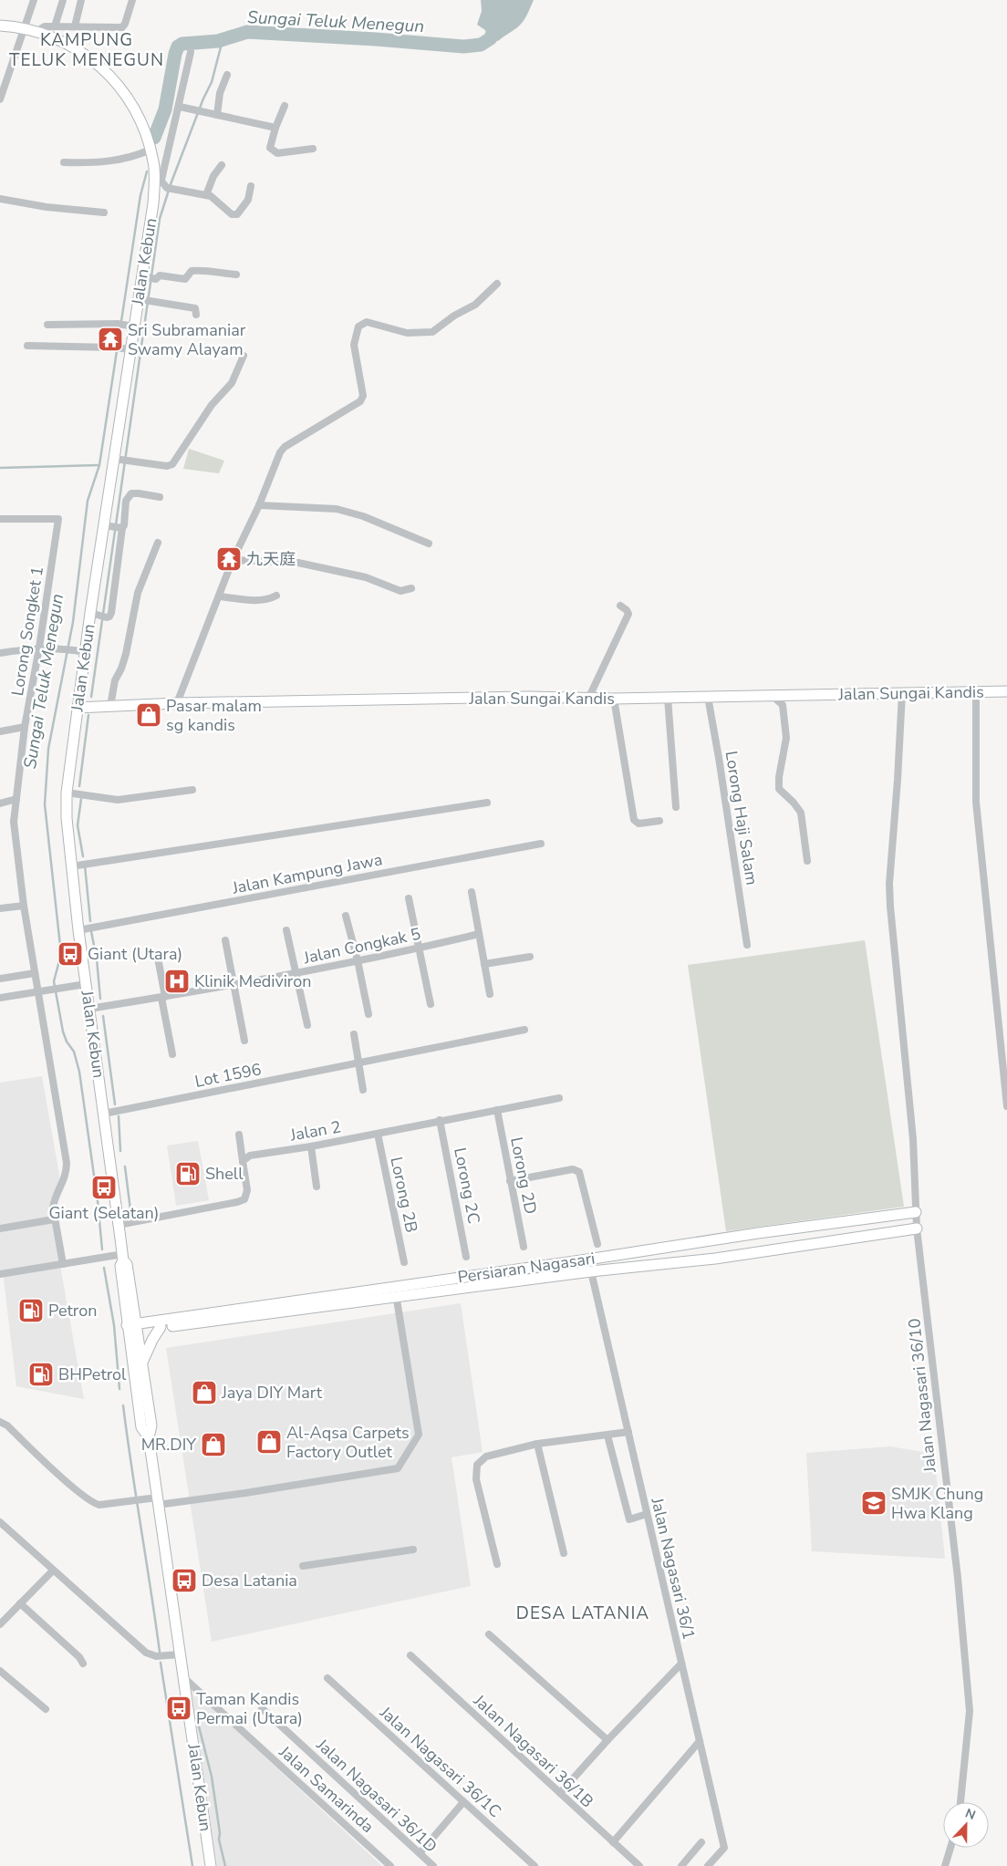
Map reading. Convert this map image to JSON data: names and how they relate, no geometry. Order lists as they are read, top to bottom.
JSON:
{
  "streets": {
    "street": [
      "Jalan Kebun",
      "Lorong Songket 1",
      "Jalan Sungai Kandis",
      "Lorong Haji Salam",
      "Jalan Kampung Jawa",
      "Jalan Congkak 5",
      "Lot 1596",
      "Jalan 2",
      "Lorong 2D",
      "Lorong 2C",
      "Lorong 2B",
      "Persiaran Nagasari",
      "Jalan Nagasari 36/10",
      "Jalan Nagasari 36/1",
      "Jalan Nagasari 36/1B",
      "Jalan Nagasari 36/1C",
      "Jalan Samarinda",
      "Jalan Nagasari 36/1D"
    ]
  },
  "crossings": [
    ["Jalan Kebun", "Jalan Sungai Kandis"],
    ["Jalan Kebun", "Jalan Kampung Jawa"],
    ["Jalan Kebun", "Jalan Congkak 5"],
    ["Jalan Kebun", "Lot 1596"],
    ["Jalan Kebun", "Persiaran Nagasari"],
    ["Jalan Kebun", "Jalan Samarinda"],
    ["Jalan Sungai Kandis", "Lorong Haji Salam"],
    ["Jalan Sungai Kandis", "Jalan Nagasari 36/10"],
    ["Jalan 2", "Lorong 2D"],
    ["Jalan 2", "Lorong 2C"],
    ["Jalan 2", "Lorong 2B"],
    ["Persiaran Nagasari", "Jalan Nagasari 36/10"],
    ["Persiaran Nagasari", "Jalan Nagasari 36/1"]
  ],
  "districts": ["KAMPUNG TELUK MENEGUN", "DESA LATANIA"],
  "water": ["Sungai Teluk Menegun"],
  "places": {
    "temple": ["Sri Subramaniar Swamy Alayam", "九天庭"],
    "shop": [
      "Pasar malam sg kandis",
      "Jaya DIY Mart",
      "Al-Aqsa Carpets Factory Outlet",
      "MR.DIY"
    ],
    "bus stop": [
      "Giant (Utara)",
      "Giant (Selatan)",
      "Desa Latania",
      "Taman Kandis Permai (Utara)"
    ],
    "hospital": ["Klinik Mediviron"],
    "fuel station": ["Shell", "Petron", "BHPetrol"],
    "school or university": ["SMJK Chung Hwa Klang"]
  },
  "north": "top"
}
